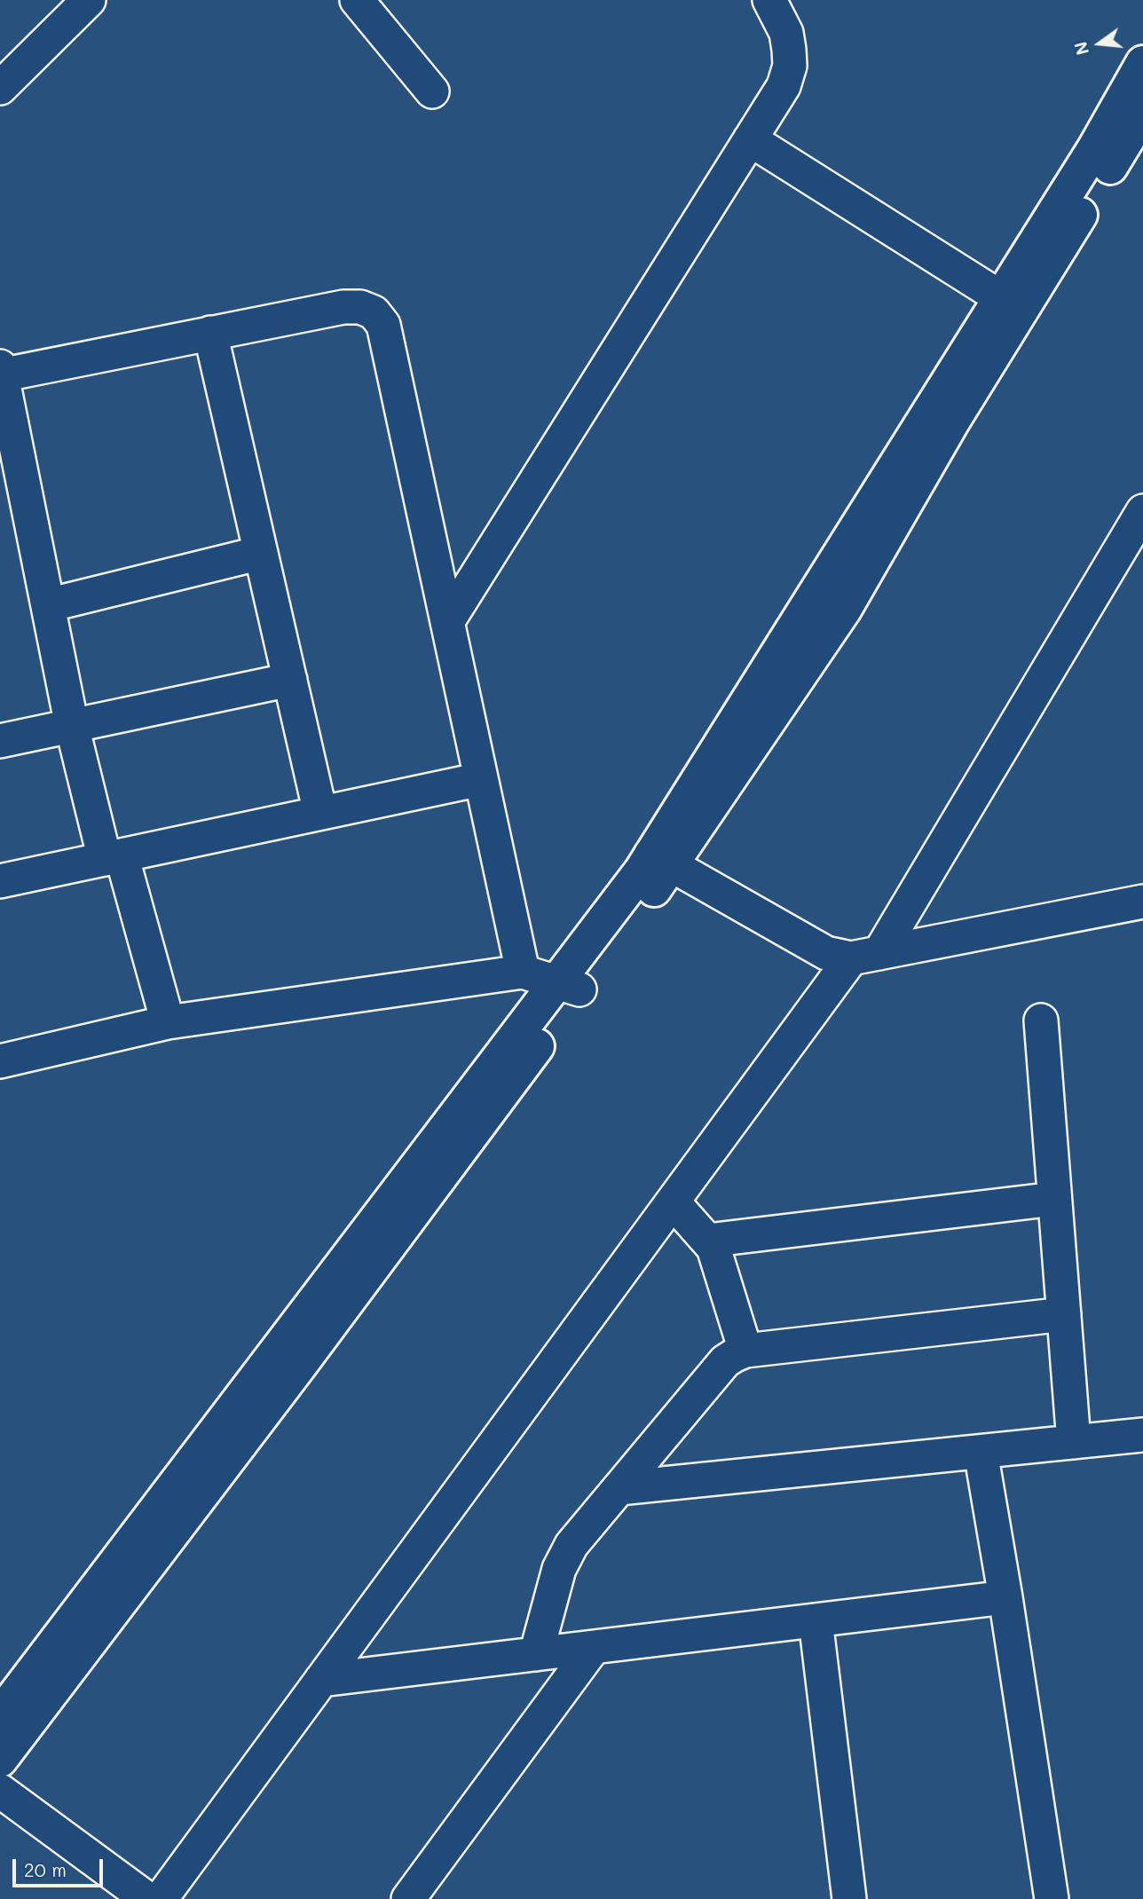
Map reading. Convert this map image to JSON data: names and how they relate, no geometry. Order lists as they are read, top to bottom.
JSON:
{
  "scale_bar": "20 m",
  "north": "left"
}
